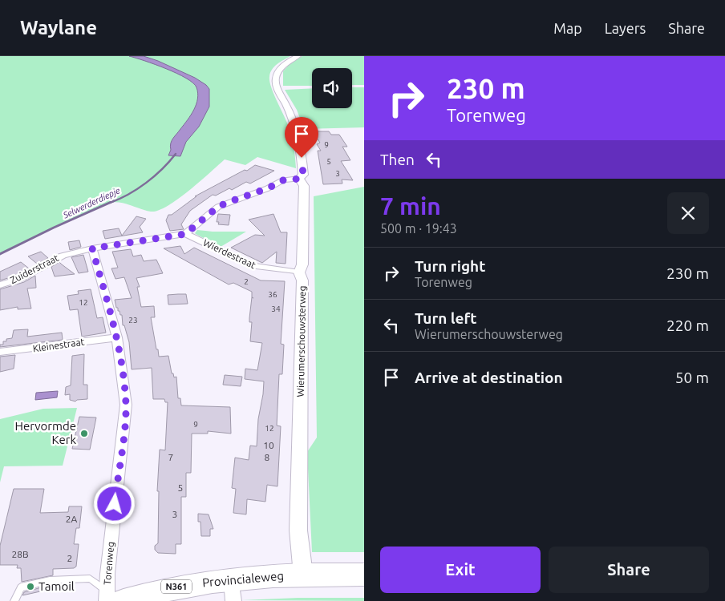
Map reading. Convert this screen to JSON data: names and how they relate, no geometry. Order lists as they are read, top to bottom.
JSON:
{
  "streets": {
    "main road": ["Provincialeweg", "N361"],
    "street": [
      "Wierdestraat",
      "Zuiderstraat",
      "Wierumerschouwsterweg",
      "Kleinestraat",
      "Torenweg"
    ]
  },
  "crossings": [
    ["Wierdestraat", "Wierumerschouwsterweg"],
    ["Zuiderstraat", "Torenweg"],
    ["Wierumerschouwsterweg", "Provincialeweg"],
    ["Kleinestraat", "Torenweg"],
    ["Torenweg", "Provincialeweg"]
  ],
  "water": ["Selwerderdiepje"],
  "places": ["Hervormde Kerk", "Tamoil"],
  "house_numbers": [
    "9",
    "5",
    "3",
    "2",
    "36",
    "12",
    "34",
    "23",
    "9",
    "12",
    "10",
    "7",
    "8",
    "5",
    "3",
    "2A",
    "28B",
    "2"
  ],
  "page": {
    "header": "Waylane",
    "nav": ["Map", "Layers", "Share"],
    "turn": ["230 m", "Torenweg"],
    "then": "Then",
    "heading": ["7 min", "500 m · 19:43"],
    "list": [
      {
        "name": "Turn right",
        "note": "Torenweg",
        "value": "230 m"
      },
      {
        "name": "Turn left",
        "note": "Wierumerschouwsterweg",
        "value": "220 m"
      },
      {
        "name": "Arrive at destination",
        "value": "50 m"
      }
    ],
    "buttons": ["Exit", "Share"]
  }
}
